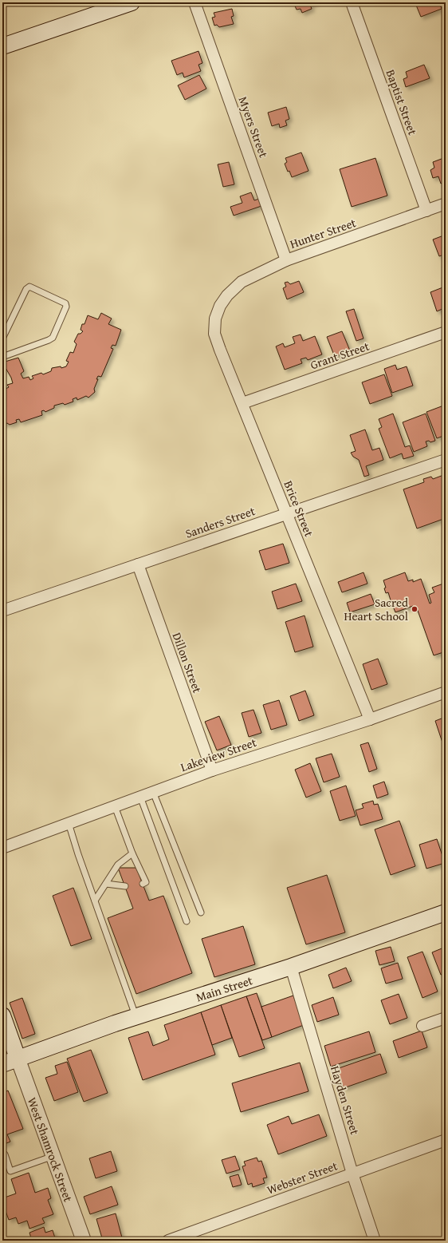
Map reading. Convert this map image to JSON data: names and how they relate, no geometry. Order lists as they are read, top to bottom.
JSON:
{
  "streets": {
    "main road": ["Main Street"],
    "street": [
      "Baptist Street",
      "Myers Street",
      "Hunter Street",
      "Grant Street",
      "Brice Street",
      "Sanders Street",
      "Dillon Street",
      "Lakeview Street",
      "Hayden Street",
      "West Shamrock Street",
      "Webster Street"
    ]
  },
  "crossings": [
    ["Baptist Street", "Hunter Street"],
    ["Myers Street", "Hunter Street"],
    ["Hunter Street", "Brice Street"],
    ["Grant Street", "Brice Street"],
    ["Brice Street", "Sanders Street"],
    ["Brice Street", "Lakeview Street"],
    ["Sanders Street", "Dillon Street"],
    ["Dillon Street", "Lakeview Street"],
    ["Main Street", "Hayden Street"],
    ["Main Street", "West Shamrock Street"],
    ["Hayden Street", "Webster Street"]
  ],
  "places": ["Sacred Heart School"]
}
